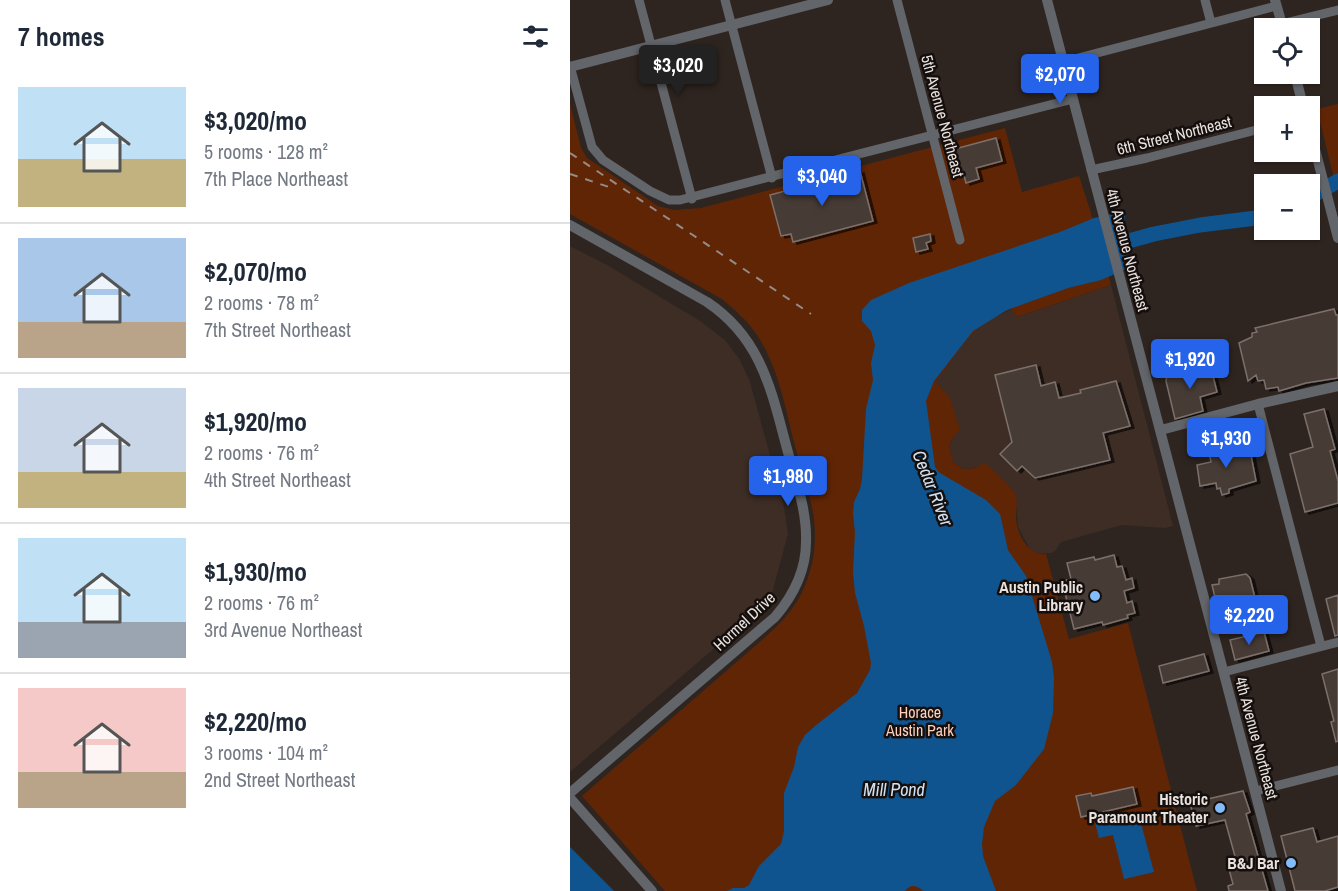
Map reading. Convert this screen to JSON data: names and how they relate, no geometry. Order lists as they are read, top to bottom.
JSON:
{
  "streets": {
    "street": [
      "5th Avenue Northeast",
      "6th Street Northeast",
      "4th Avenue Northeast",
      "Hormel Drive"
    ]
  },
  "crossings": [
    ["6th Street Northeast", "4th Avenue Northeast"]
  ],
  "water": ["Cedar River", "Mill Pond"],
  "parks": ["Horace Austin Park"],
  "places": ["Austin Public Library", "Historic Paramount Theater", "B&J Bar"],
  "page": {
    "heading": "7 homes",
    "map_buttons": ["+", "−"],
    "price": [
      "$3,020",
      "$2,070",
      "$3,040",
      "$1,920",
      "$1,930",
      "$1,980",
      "$2,220"
    ],
    "list": [
      {
        "name": "$3,020/mo",
        "note": "5 rooms · 128 m² · 7th Place Northeast"
      },
      {
        "name": "$2,070/mo",
        "note": "2 rooms · 78 m² · 7th Street Northeast"
      },
      {
        "name": "$1,920/mo",
        "note": "2 rooms · 76 m² · 4th Street Northeast"
      },
      {
        "name": "$1,930/mo",
        "note": "2 rooms · 76 m² · 3rd Avenue Northeast"
      },
      {
        "name": "$2,220/mo",
        "note": "3 rooms · 104 m² · 2nd Street Northeast"
      }
    ]
  }
}
